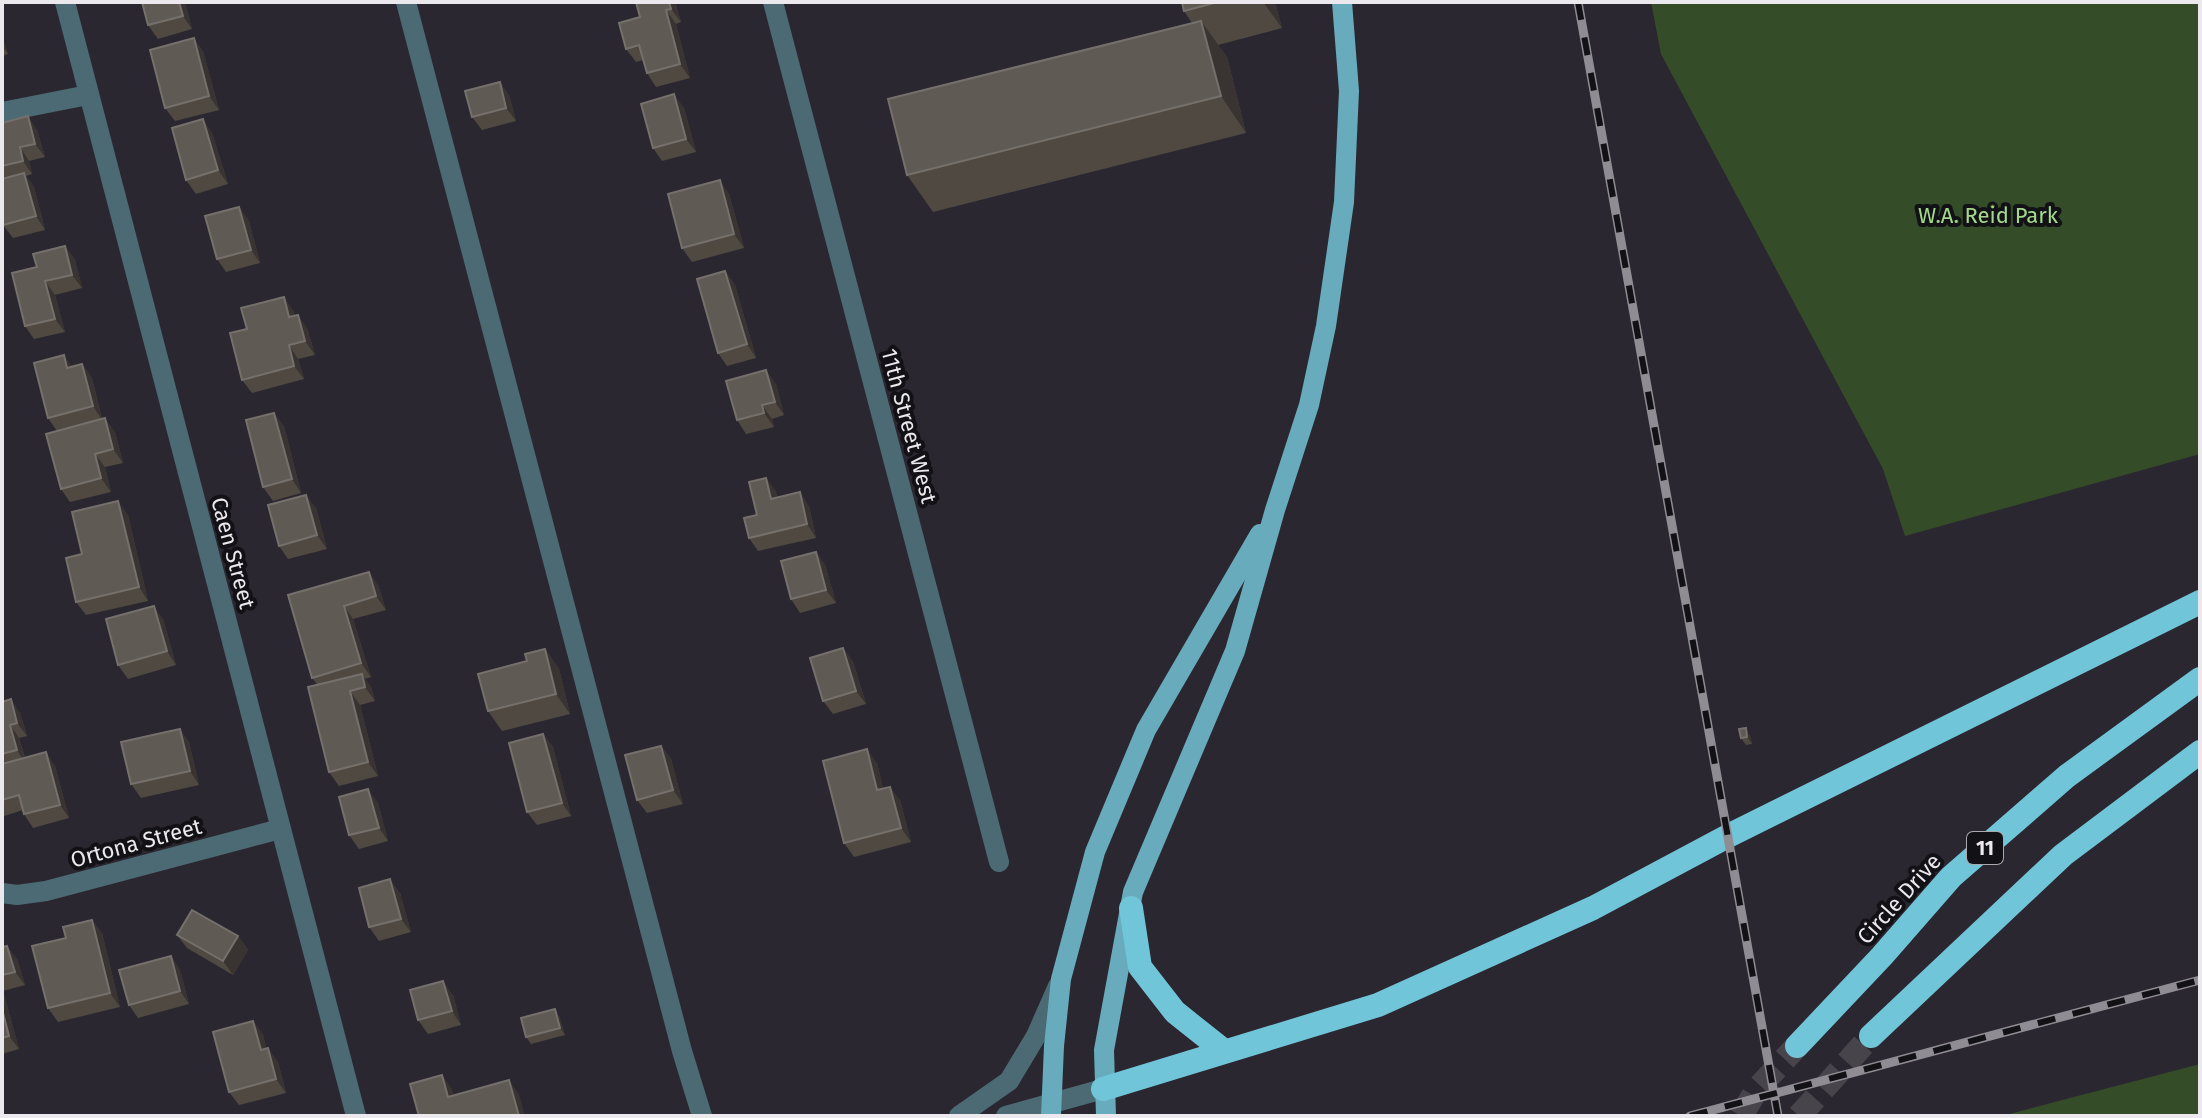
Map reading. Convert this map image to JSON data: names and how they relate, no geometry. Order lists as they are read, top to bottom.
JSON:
{
  "streets": {
    "highway": ["11", "Circle Drive"],
    "street": ["11th Street West", "Caen Street", "Ortona Street"]
  },
  "crossings": [
    ["Caen Street", "Ortona Street"]
  ],
  "parks": ["W.A. Reid Park"]
}
